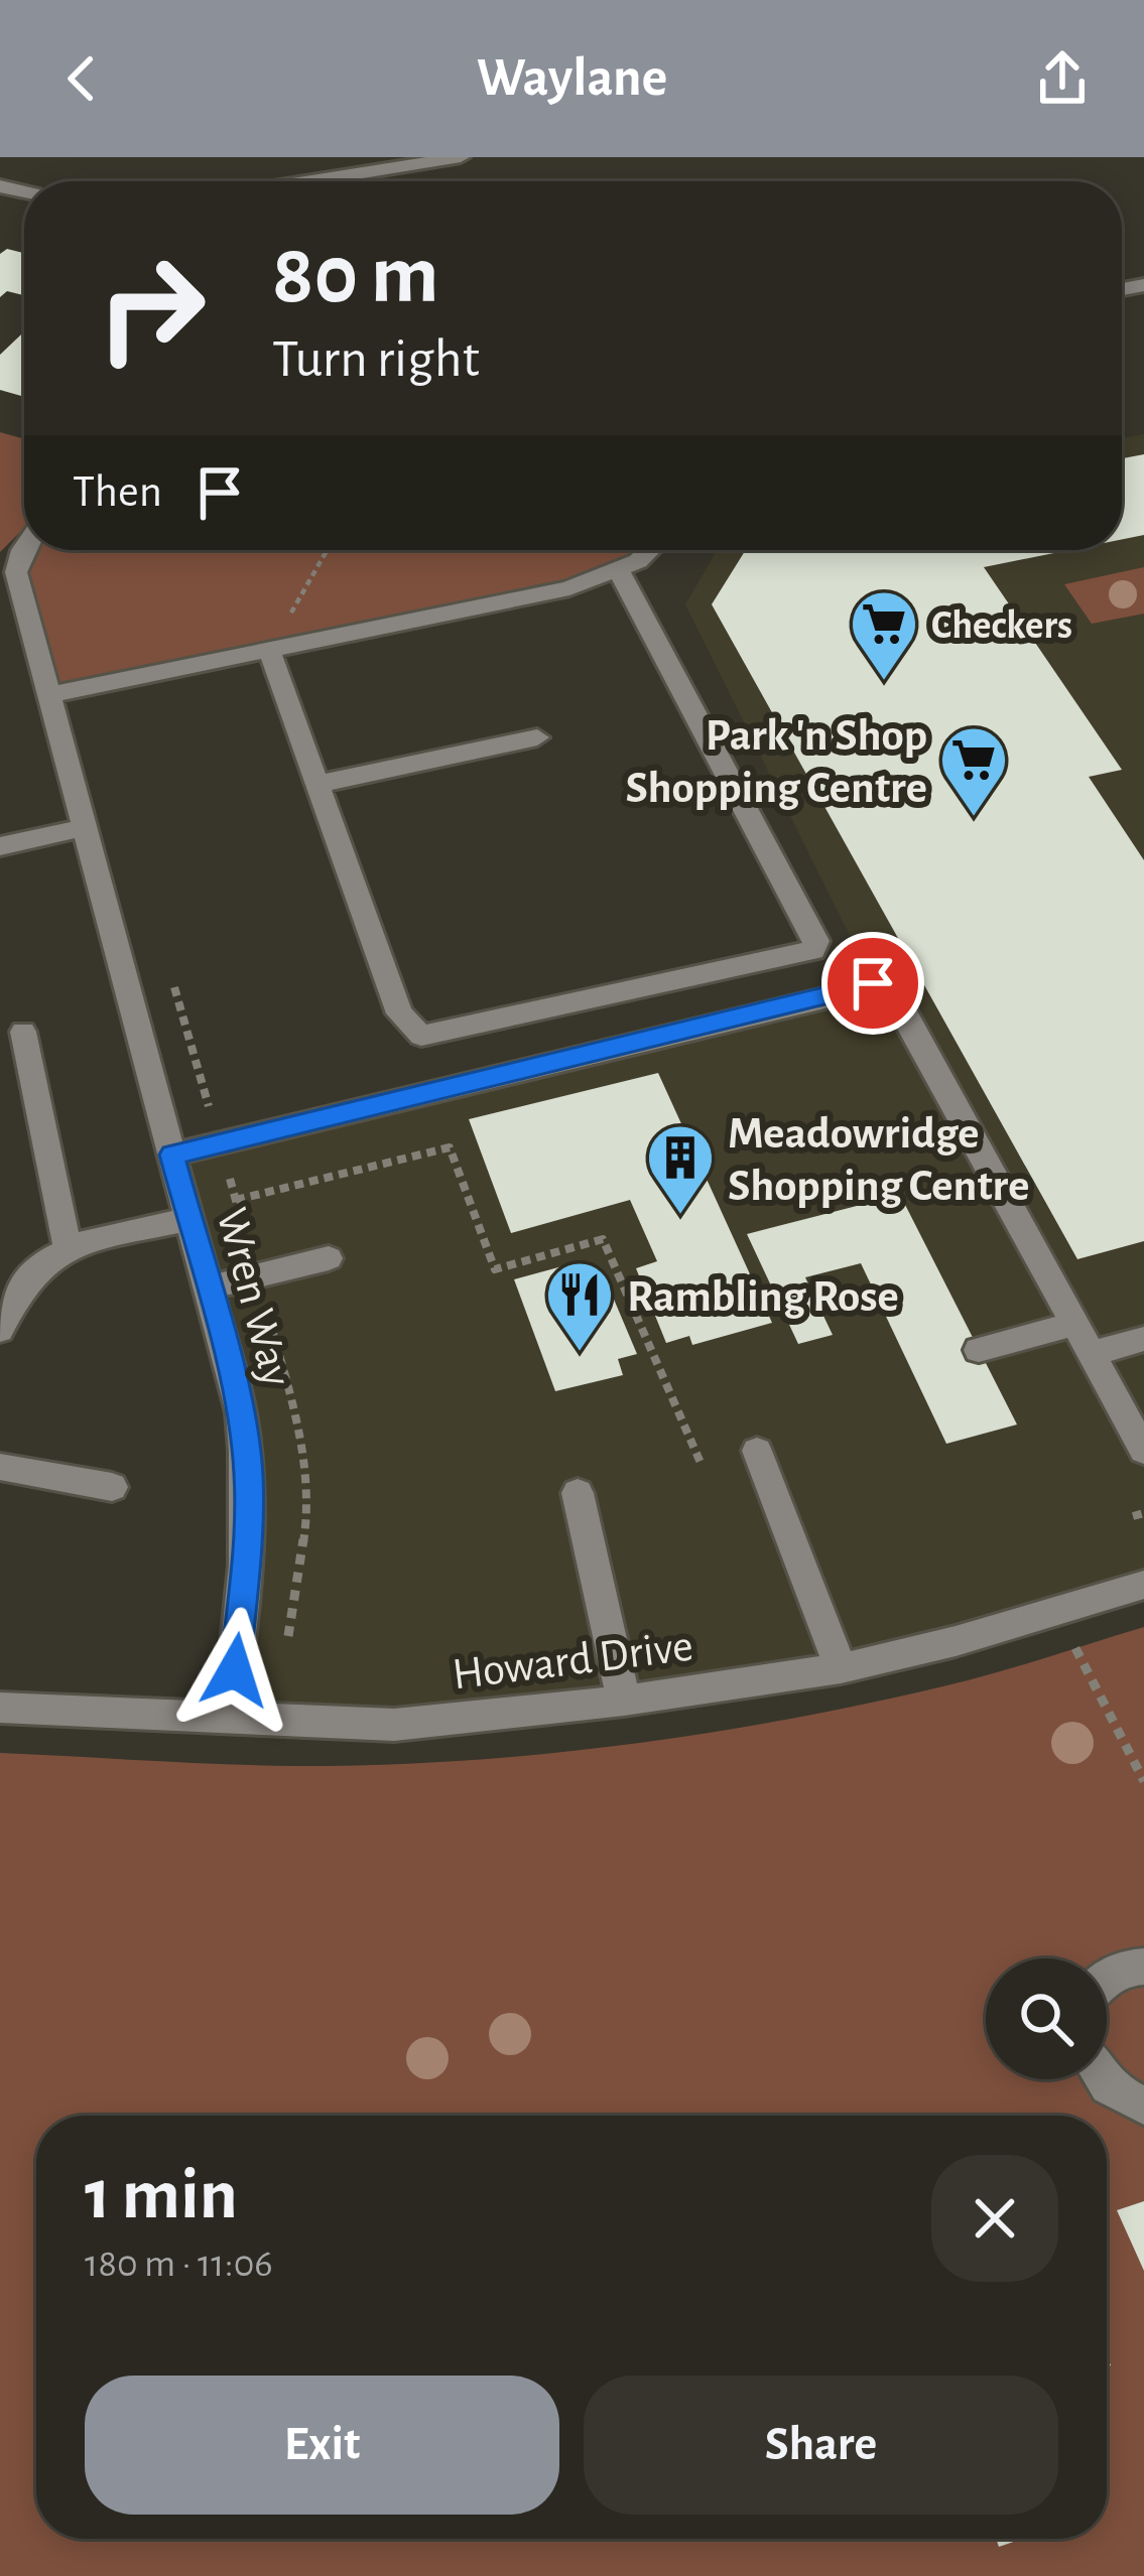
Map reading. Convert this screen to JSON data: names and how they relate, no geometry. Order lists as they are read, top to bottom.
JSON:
{
  "streets": {
    "street": ["Wren Way", "Howard Drive"]
  },
  "crossings": [
    ["Wren Way", "Howard Drive"]
  ],
  "places": {
    "supermarket": ["Checkers", "Park 'n Shop Shopping Centre"],
    "building": ["Meadowridge Shopping Centre"],
    "restaurant": ["Rambling Rose"]
  },
  "page": {
    "header": "Waylane",
    "turn": ["80 m", "Turn right"],
    "then": "Then",
    "heading": ["1 min", "180 m · 11:06"],
    "buttons": ["Exit", "Share"]
  }
}
